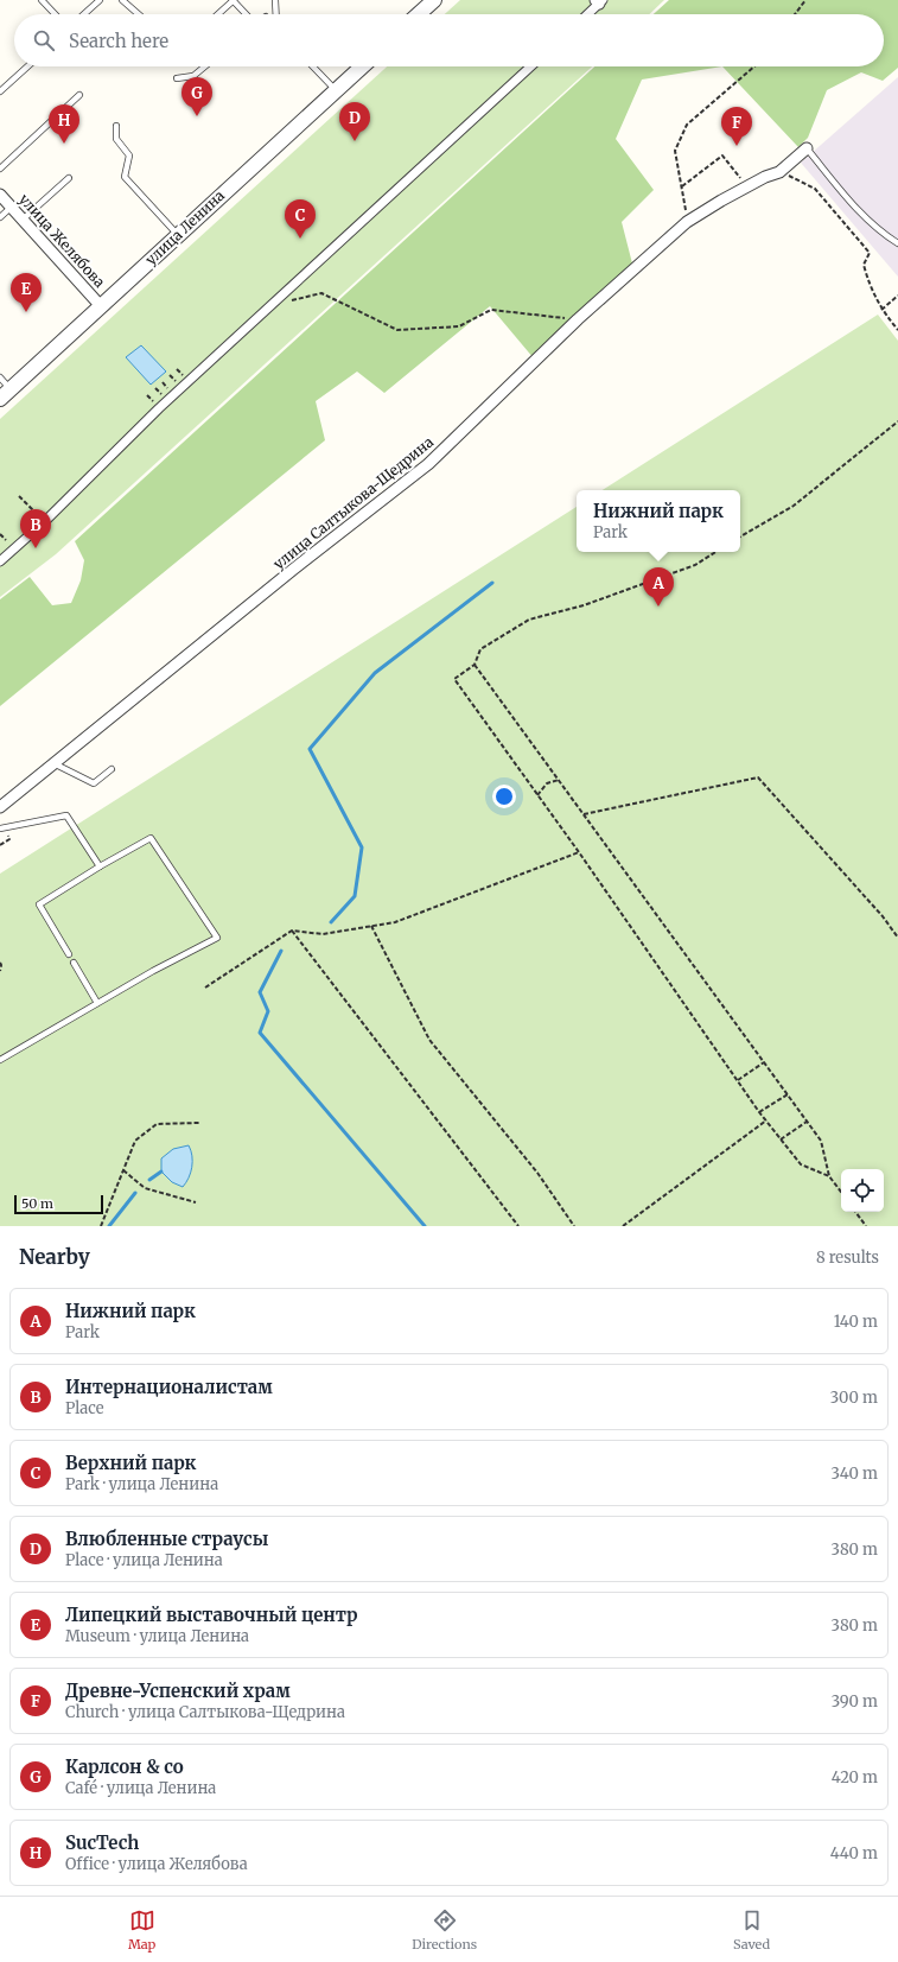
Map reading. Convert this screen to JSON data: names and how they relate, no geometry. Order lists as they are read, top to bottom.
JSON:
{
  "streets": {
    "street": ["улица Ленина", "улица Желябова", "улица Салтыкова-Щедрина"]
  },
  "crossings": [
    ["улица Ленина", "улица Желябова"]
  ],
  "scale_bar": "50 m",
  "page": {
    "search": "Search here",
    "pins": [
      "G",
      "D",
      "H",
      "F",
      "C",
      "E",
      "B",
      "A"
    ],
    "popup": ["Нижний парк", "Park"],
    "scale": "50 m",
    "heading": ["Nearby", "8 results"],
    "list": [
      {
        "mark": "A",
        "name": "Нижний парк",
        "note": "Park",
        "value": "140 m"
      },
      {
        "mark": "B",
        "name": "Интернационалистам",
        "note": "Place",
        "value": "300 m"
      },
      {
        "mark": "C",
        "name": "Верхний парк",
        "note": "Park · улица Ленина",
        "value": "340 m"
      },
      {
        "mark": "D",
        "name": "Влюбленные страусы",
        "note": "Place · улица Ленина",
        "value": "380 m"
      },
      {
        "mark": "E",
        "name": "Липецкий выставочный центр",
        "note": "Museum · улица Ленина",
        "value": "380 m"
      },
      {
        "mark": "F",
        "name": "Древне-Успенский храм",
        "note": "Church · улица Салтыкова-Щедрина",
        "value": "390 m"
      },
      {
        "mark": "G",
        "name": "Карлсон & co",
        "note": "Café · улица Ленина",
        "value": "420 m"
      },
      {
        "mark": "H",
        "name": "SucTech",
        "note": "Office · улица Желябова",
        "value": "440 m"
      }
    ],
    "nav": ["Map", "Directions", "Saved"]
  }
}
